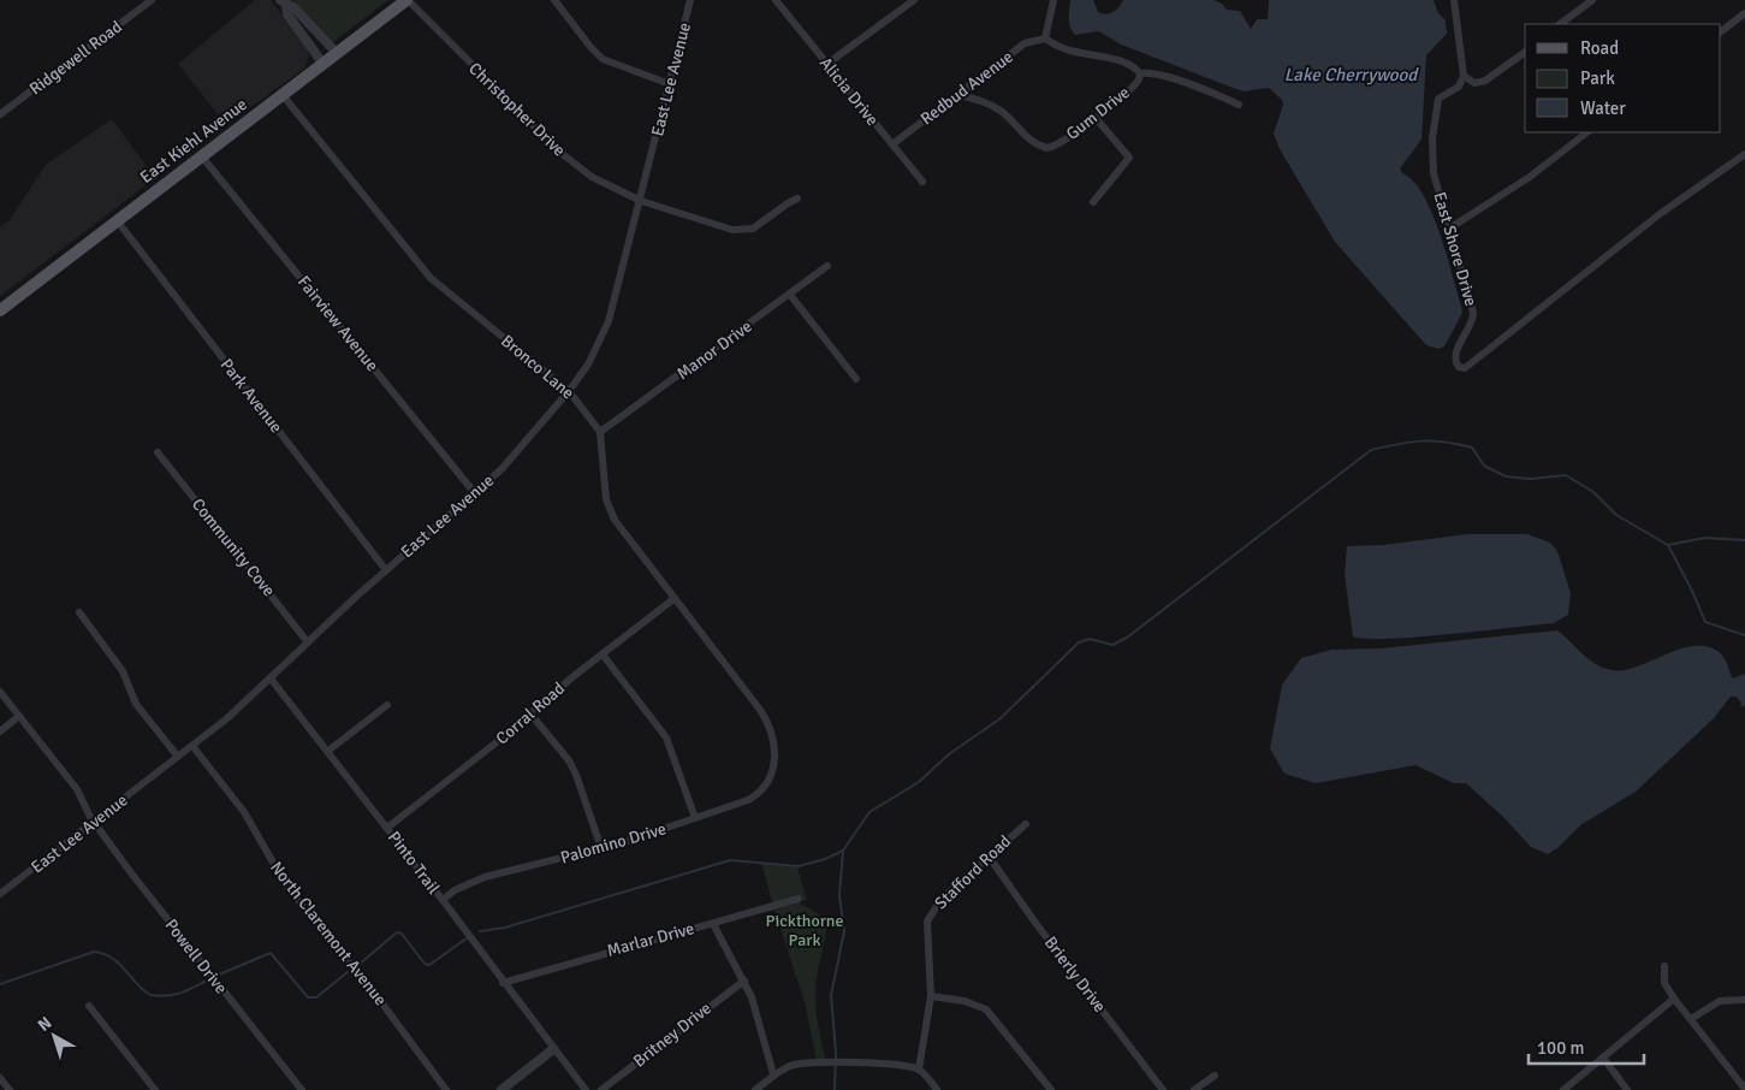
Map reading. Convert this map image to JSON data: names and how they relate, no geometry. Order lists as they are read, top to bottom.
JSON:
{
  "streets": {
    "main road": ["East Kiehl Avenue"],
    "street": [
      "Ridgewell Road",
      "East Lee Avenue",
      "Redbud Avenue",
      "Alicia Drive",
      "Christopher Drive",
      "Gum Drive",
      "East Shore Drive",
      "Fairview Avenue",
      "Manor Drive",
      "Bronco Lane",
      "Park Avenue",
      "Community Cove",
      "Corral Road",
      "Palomino Drive",
      "Pinto Trail",
      "Stafford Road",
      "North Claremont Avenue",
      "Marlar Drive",
      "Powell Drive",
      "Brierly Drive",
      "Britney Drive"
    ]
  },
  "crossings": [
    ["East Lee Avenue", "Christopher Drive"],
    ["East Lee Avenue", "Fairview Avenue"],
    ["East Lee Avenue", "Bronco Lane"],
    ["East Lee Avenue", "Park Avenue"],
    ["East Lee Avenue", "Community Cove"],
    ["East Lee Avenue", "Pinto Trail"],
    ["East Lee Avenue", "North Claremont Avenue"],
    ["East Lee Avenue", "Powell Drive"],
    ["Redbud Avenue", "Alicia Drive"],
    ["Redbud Avenue", "Gum Drive"],
    ["Christopher Drive", "East Kiehl Avenue"],
    ["East Kiehl Avenue", "Fairview Avenue"],
    ["East Kiehl Avenue", "Bronco Lane"],
    ["East Kiehl Avenue", "Park Avenue"],
    ["Manor Drive", "Bronco Lane"],
    ["Corral Road", "Palomino Drive"],
    ["Corral Road", "Pinto Trail"],
    ["Palomino Drive", "Pinto Trail"],
    ["Pinto Trail", "Marlar Drive"],
    ["Stafford Road", "Brierly Drive"]
  ],
  "water": ["Lake Cherrywood"],
  "parks": ["Pickthorne Park"],
  "legend": ["Road", "Park", "Water"],
  "scale_bar": "100 m",
  "north": "top left"
}
